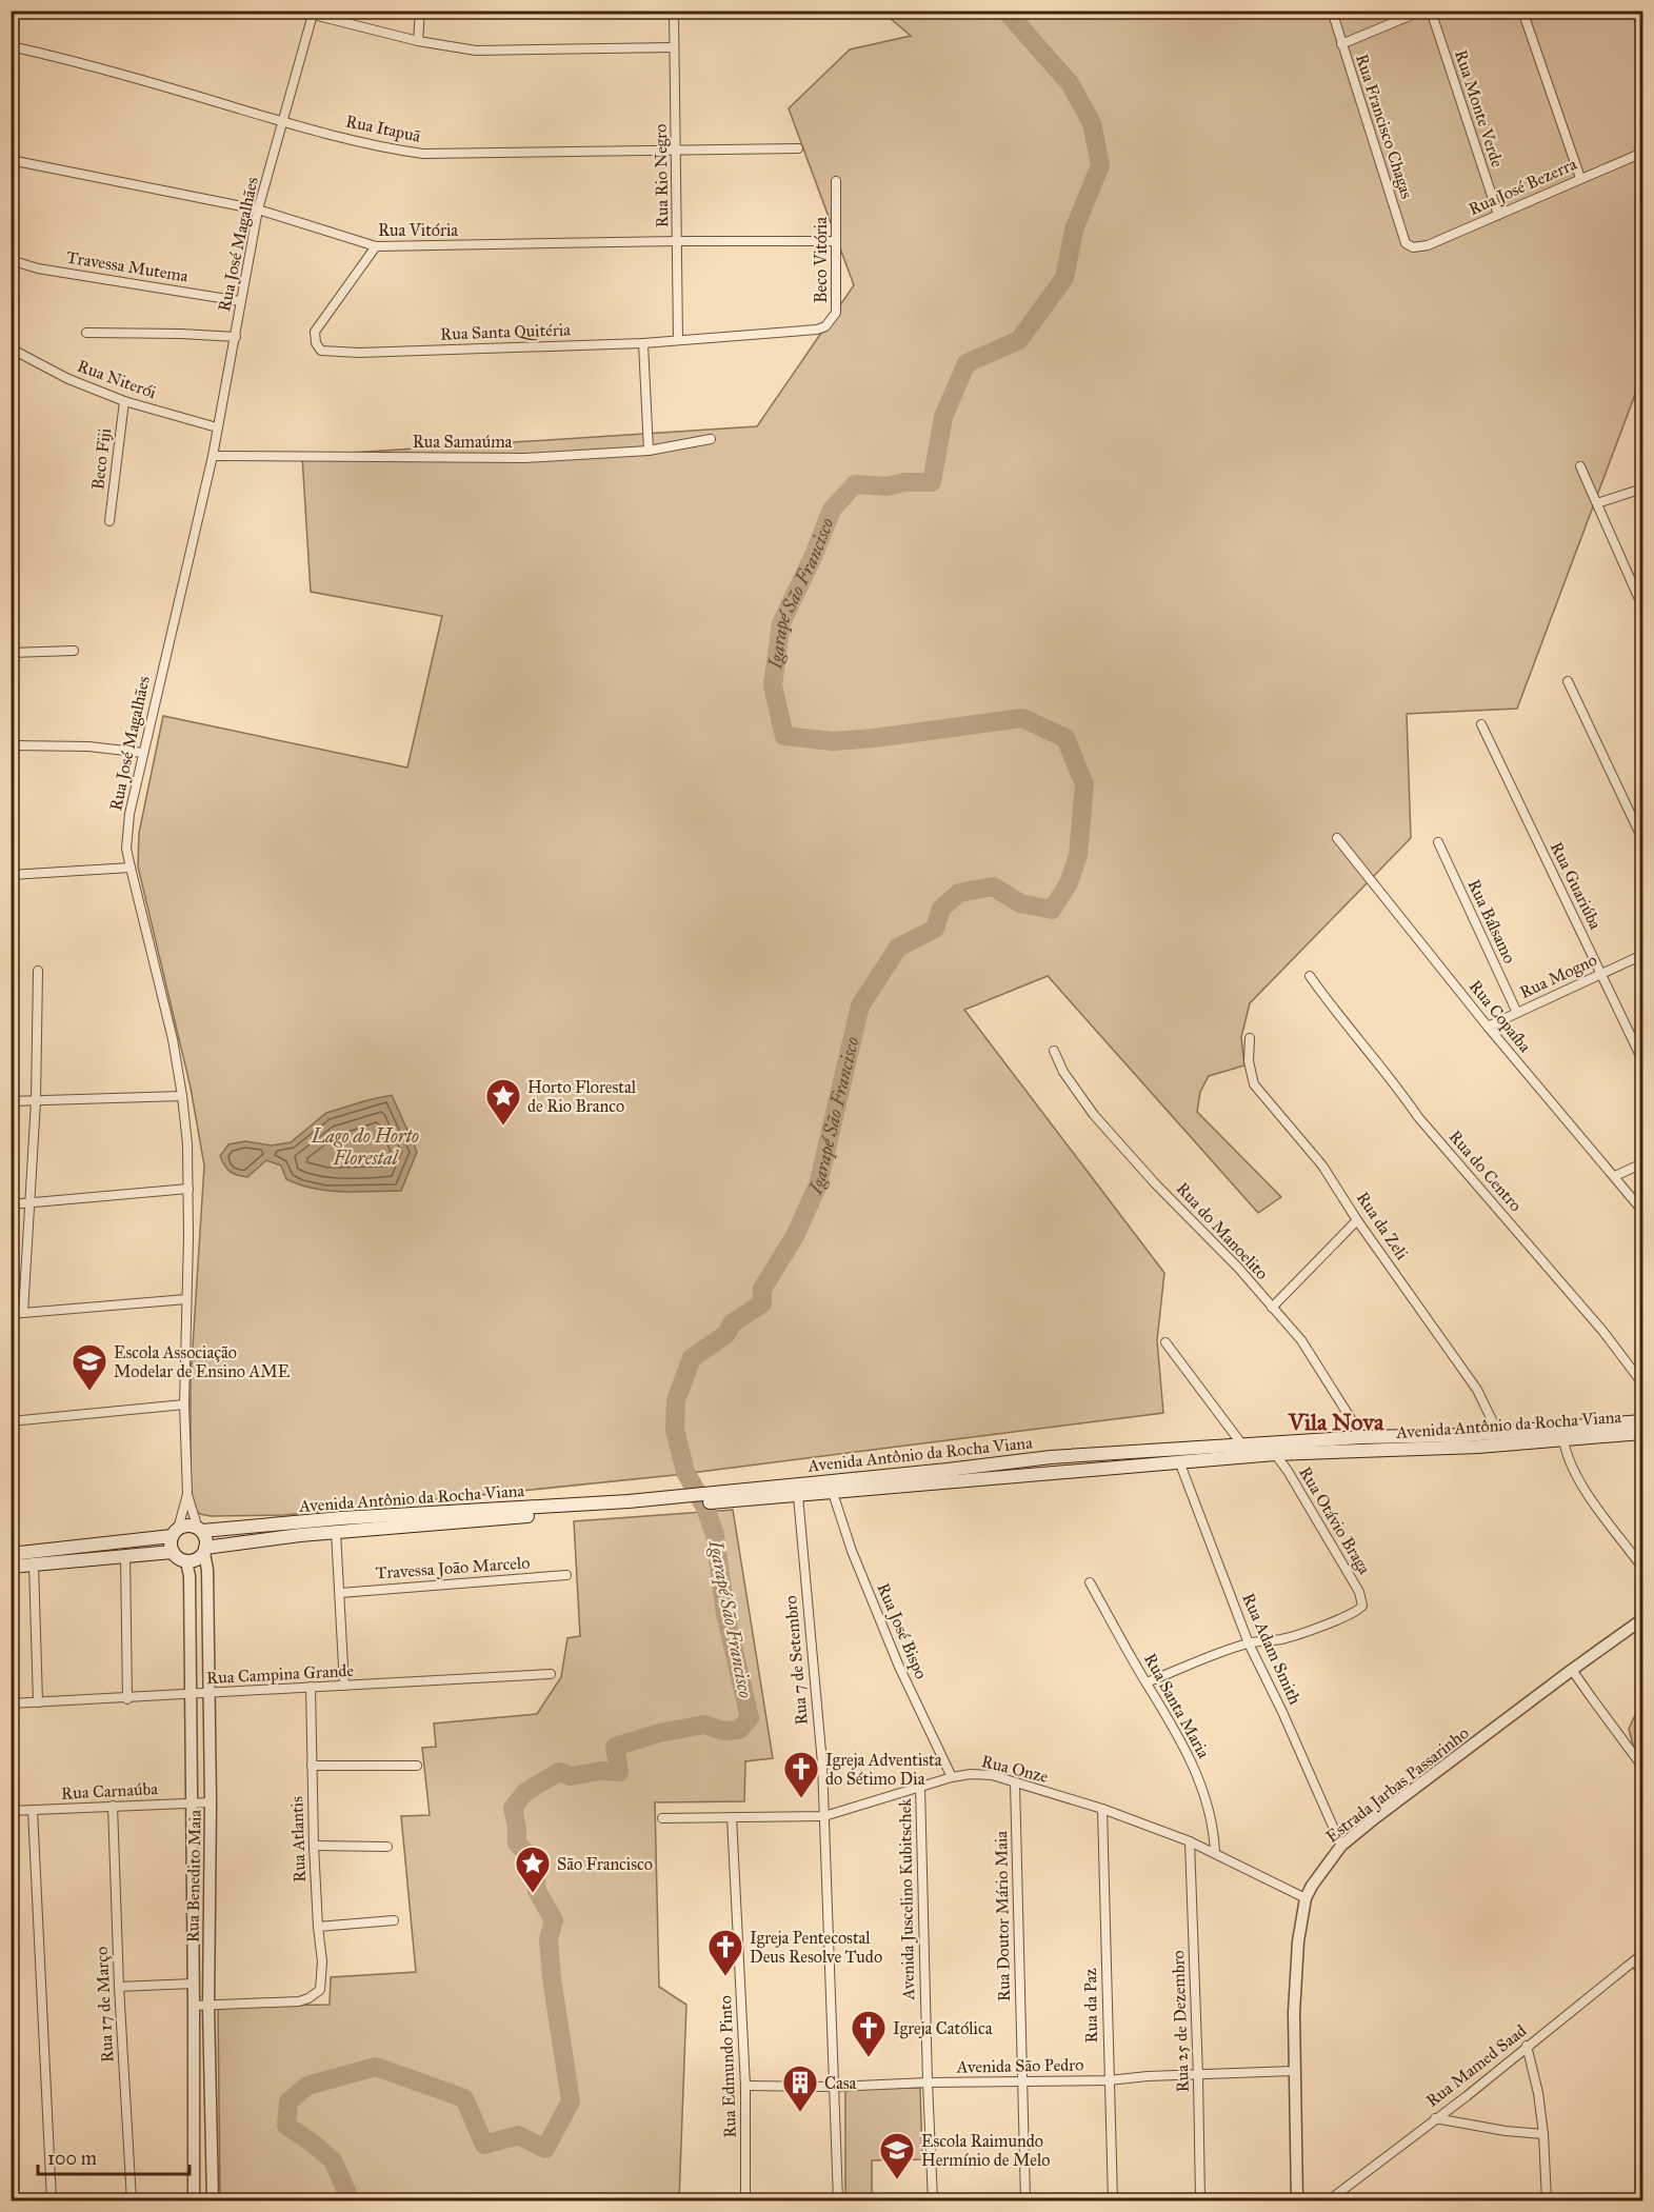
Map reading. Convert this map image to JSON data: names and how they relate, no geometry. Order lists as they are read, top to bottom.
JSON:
{
  "streets": {
    "main road": ["Avenida Antônio da Rocha Viana"],
    "street": [
      "Rua Monte Verde",
      "Rua Francisco Chagas",
      "Rua Itapuã",
      "Rua Rio Negro",
      "Rua José Bezerra",
      "Rua Vitória",
      "Rua José Magalhães",
      "Beco Vitória",
      "Travessa Mutema",
      "Rua Santa Quitéria",
      "Rua Niterói",
      "Rua Samaúma",
      "Beco Fiji",
      "Rua Guariúba",
      "Rua Bálsamo",
      "Rua Mogno",
      "Rua Copaíba",
      "Rua do Centro",
      "Rua da Zeli",
      "Rua do Manoelito",
      "Rua Otávio Braga",
      "Travessa João Marcelo",
      "Rua José Bispo",
      "Rua Adam Smith",
      "Rua 7 de Setembro",
      "Rua Campina Grande",
      "Rua Santa Maria",
      "Rua Onze",
      "Estrada Jarbas Passarinho",
      "Rua Carnaúba",
      "Rua Atlantis",
      "Rua Benedito Maia",
      "Avenida Juscelino Kubitschek",
      "Rua Doutor Mário Maia",
      "Rua 17 de Março",
      "Rua da Paz",
      "Rua 25 de Dezembro",
      "Avenida São Pedro",
      "Rua Mamed Saad",
      "Rua Edmundo Pinto"
    ]
  },
  "crossings": [
    ["Rua Monte Verde", "Rua José Bezerra"],
    ["Rua Francisco Chagas", "Rua José Bezerra"],
    ["Rua Itapuã", "Rua Rio Negro"],
    ["Rua Itapuã", "Rua José Magalhães"],
    ["Rua Rio Negro", "Rua Vitória"],
    ["Rua Rio Negro", "Rua Santa Quitéria"],
    ["Rua Vitória", "Rua José Magalhães"],
    ["Rua Vitória", "Beco Vitória"],
    ["Rua Vitória", "Rua Santa Quitéria"],
    ["Rua José Magalhães", "Travessa Mutema"],
    ["Rua José Magalhães", "Rua Niterói"],
    ["Rua José Magalhães", "Rua Samaúma"],
    ["Rua José Magalhães", "Avenida Antônio da Rocha Viana"],
    ["Rua José Magalhães", "Rua Benedito Maia"],
    ["Beco Vitória", "Rua Santa Quitéria"],
    ["Rua Niterói", "Beco Fiji"],
    ["Rua Guariúba", "Rua Mogno"],
    ["Rua Bálsamo", "Rua Mogno"],
    ["Rua Mogno", "Rua Copaíba"],
    ["Rua da Zeli", "Avenida Antônio da Rocha Viana"],
    ["Rua do Manoelito", "Avenida Antônio da Rocha Viana"],
    ["Avenida Antônio da Rocha Viana", "Rua Otávio Braga"],
    ["Avenida Antônio da Rocha Viana", "Rua José Bispo"],
    ["Avenida Antônio da Rocha Viana", "Rua Adam Smith"],
    ["Avenida Antônio da Rocha Viana", "Rua 7 de Setembro"],
    ["Avenida Antônio da Rocha Viana", "Rua Benedito Maia"],
    ["Rua Otávio Braga", "Rua Adam Smith"],
    ["Rua José Bispo", "Rua Onze"],
    ["Rua Adam Smith", "Estrada Jarbas Passarinho"],
    ["Rua 7 de Setembro", "Rua Onze"],
    ["Rua 7 de Setembro", "Avenida São Pedro"],
    ["Rua Campina Grande", "Rua Atlantis"],
    ["Rua Campina Grande", "Rua Benedito Maia"],
    ["Rua Santa Maria", "Rua Onze"],
    ["Rua Onze", "Estrada Jarbas Passarinho"],
    ["Rua Onze", "Avenida Juscelino Kubitschek"],
    ["Rua Onze", "Rua Doutor Mário Maia"],
    ["Rua Onze", "Rua da Paz"],
    ["Rua Onze", "Rua 25 de Dezembro"],
    ["Rua Onze", "Rua Edmundo Pinto"],
    ["Estrada Jarbas Passarinho", "Avenida São Pedro"],
    ["Rua Carnaúba", "Rua Benedito Maia"],
    ["Rua Carnaúba", "Rua 17 de Março"],
    ["Rua Atlantis", "Rua Benedito Maia"],
    ["Avenida Juscelino Kubitschek", "Avenida São Pedro"],
    ["Rua Doutor Mário Maia", "Avenida São Pedro"],
    ["Rua da Paz", "Avenida São Pedro"],
    ["Rua 25 de Dezembro", "Avenida São Pedro"],
    ["Avenida São Pedro", "Rua Edmundo Pinto"]
  ],
  "districts": ["Vila Nova"],
  "water": ["Igarapé São Francisco", "Lago do Horto Florestal"],
  "places": {
    "place": ["Horto Florestal de Rio Branco", "São Francisco"],
    "school or university": ["Escola Associação Modelar de Ensino AME", "Escola Raimundo Hermínio de Melo"],
    "church": ["Igreja Adventista do Sétimo Dia", "Igreja Pentecostal Deus Resolve Tudo", "Igreja Católica"],
    "building": ["Casa"]
  },
  "scale_bar": "100 m"
}
